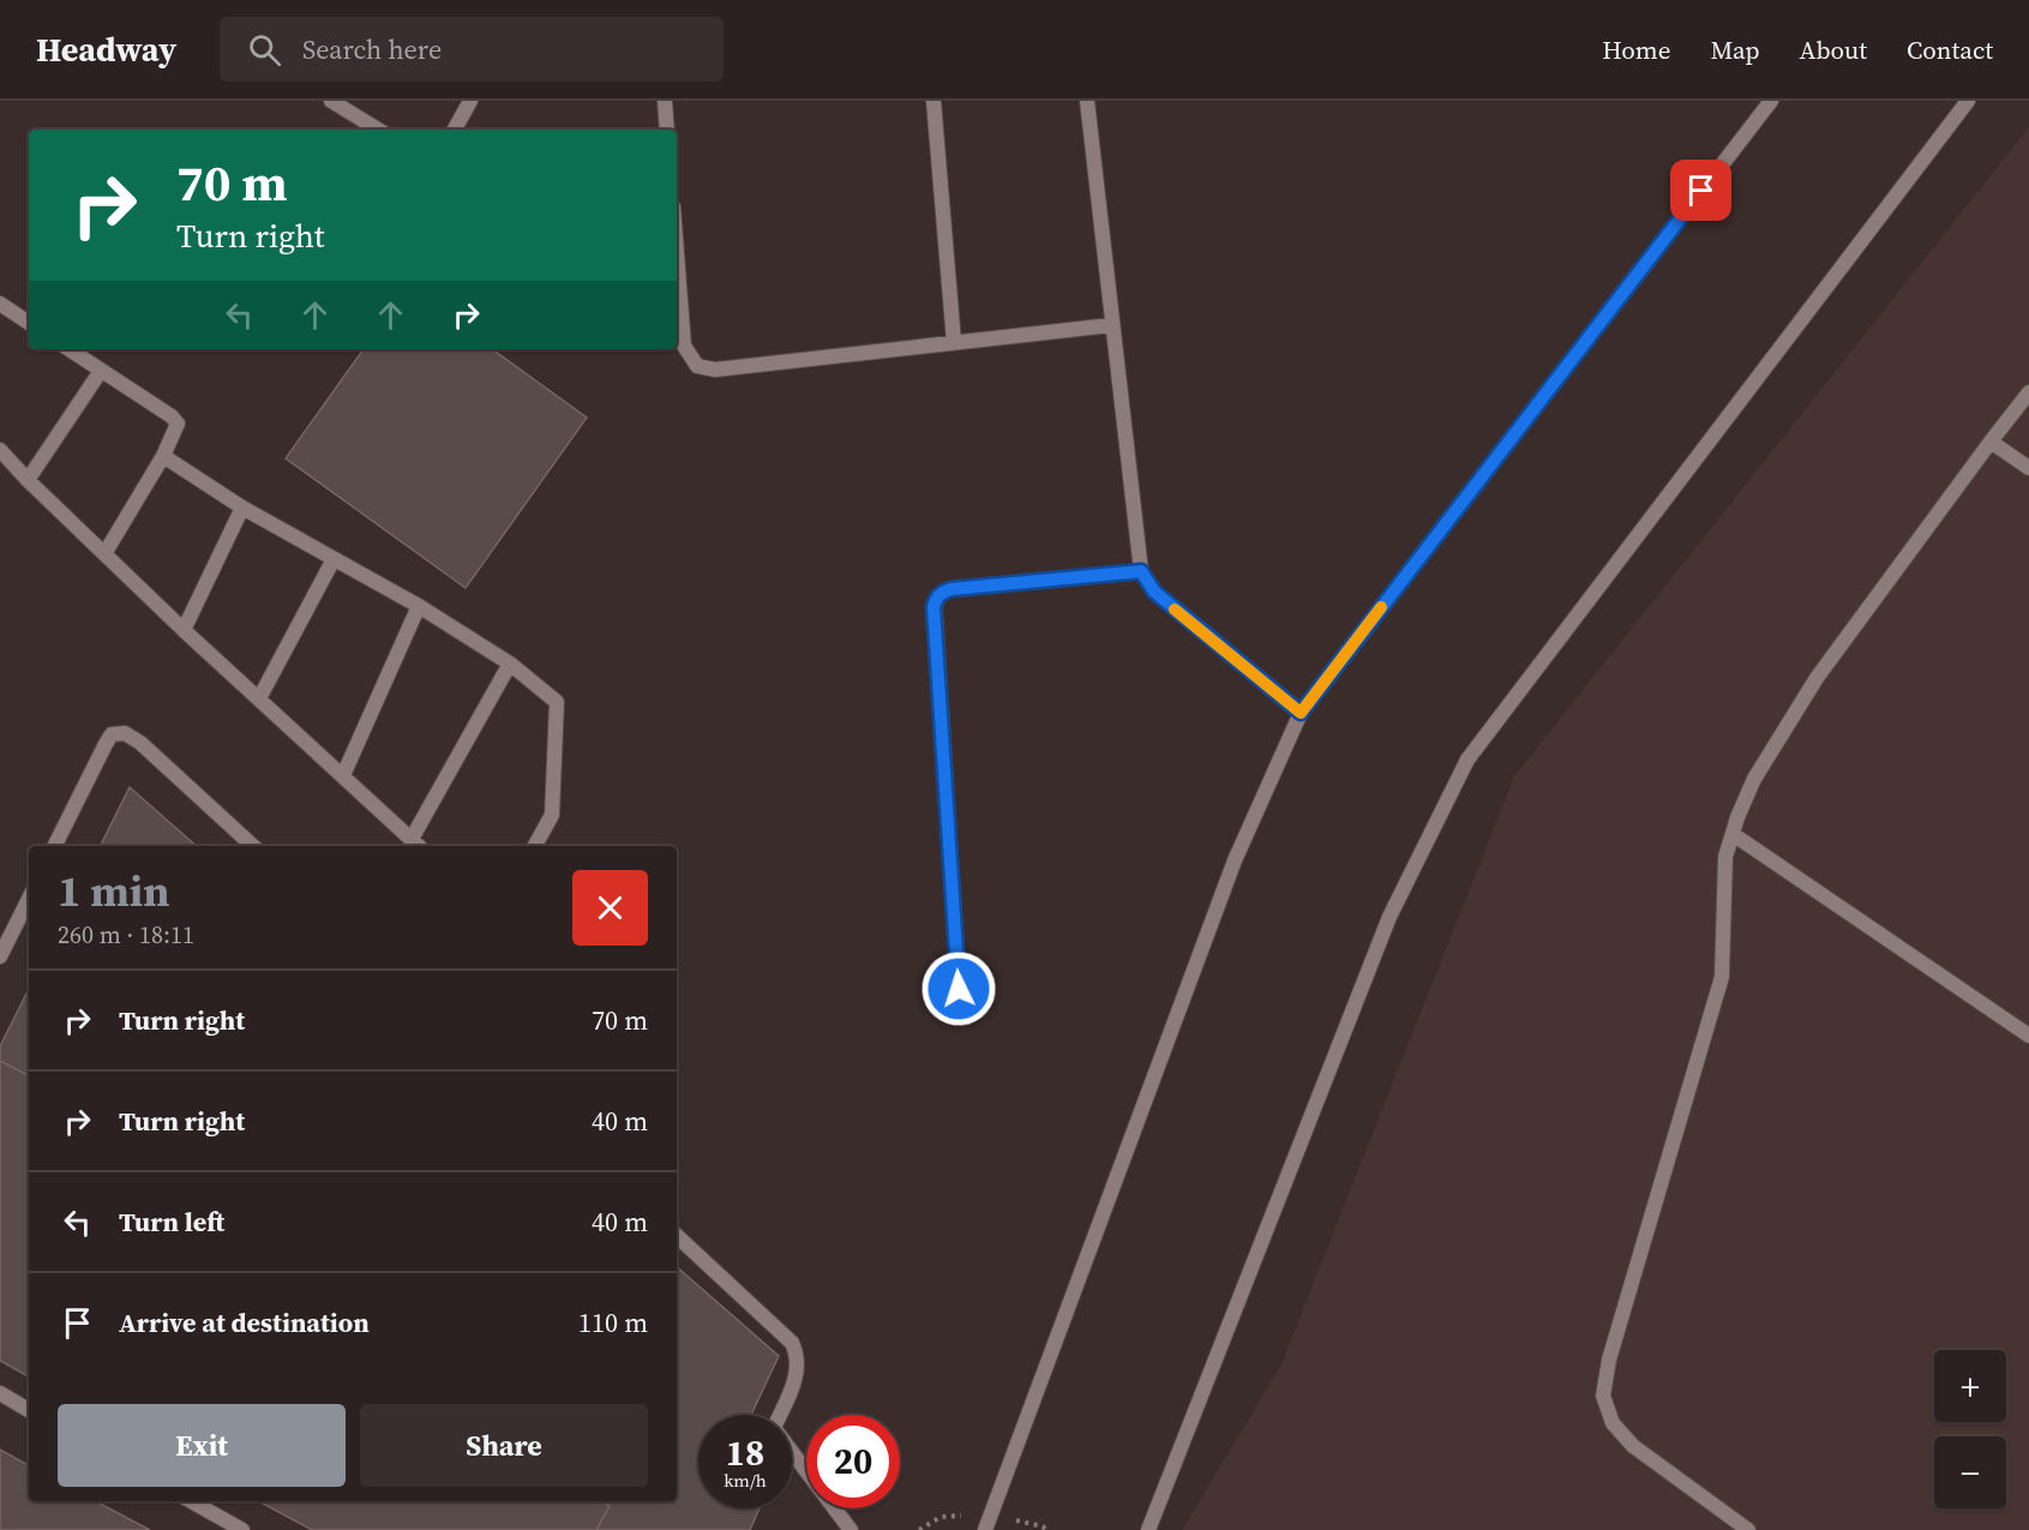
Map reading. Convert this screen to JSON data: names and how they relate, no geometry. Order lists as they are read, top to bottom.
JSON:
{
  "page": {
    "header": "Headway",
    "search": "Search here",
    "nav": [
      "Home",
      "Map",
      "About",
      "Contact"
    ],
    "turn": ["70 m", "Turn right"],
    "heading": ["1 min", "260 m · 18:11"],
    "list": [
      {
        "name": "Turn right",
        "value": "70 m"
      },
      {
        "name": "Turn right",
        "value": "40 m"
      },
      {
        "name": "Turn left",
        "value": "40 m"
      },
      {
        "name": "Arrive at destination",
        "value": "110 m"
      }
    ],
    "map_buttons": ["+", "−"],
    "buttons": ["Exit", "Share"],
    "speed": "18 km/h",
    "limit": "20"
  }
}
